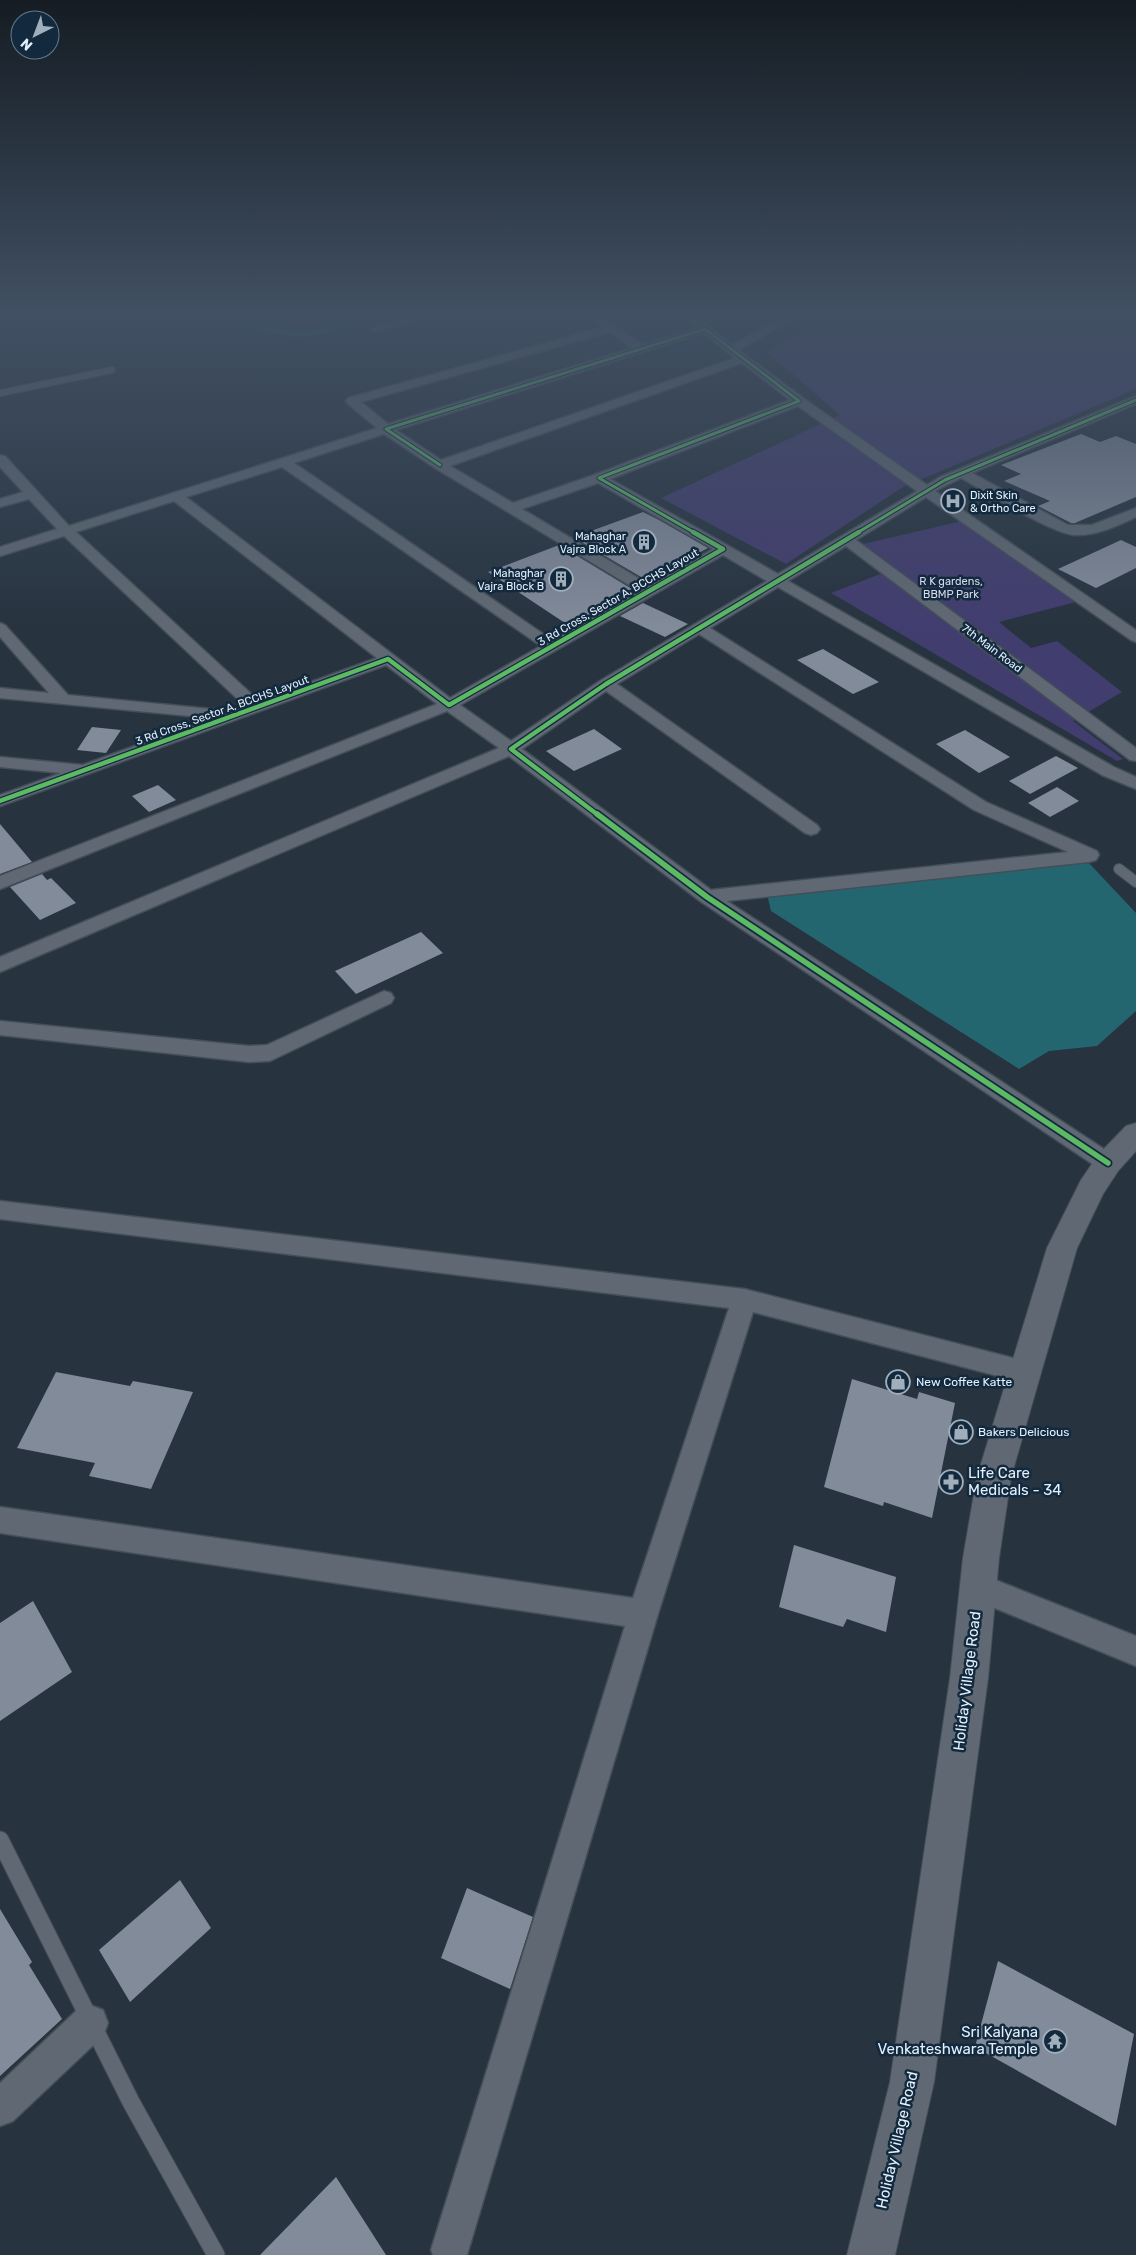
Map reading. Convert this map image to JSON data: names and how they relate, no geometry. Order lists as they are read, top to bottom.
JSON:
{
  "streets": {
    "street": ["3 Rd Cross, Sector A, BCCHS Layout", "7th Main Road", "Holiday Village Road"]
  },
  "parks": ["R K gardens, BBMP Park"],
  "places": {
    "hospital": ["Dixit Skin & Ortho Care"],
    "building": ["Mahaghar Vajra Block A", "Mahaghar Vajra Block B"],
    "shop": ["New Coffee Katte", "Bakers Delicious"],
    "pharmacy": ["Life Care Medicals - 34"],
    "temple": ["Sri Kalyana Venkateshwara Temple"]
  },
  "north": "bottom left"
}
